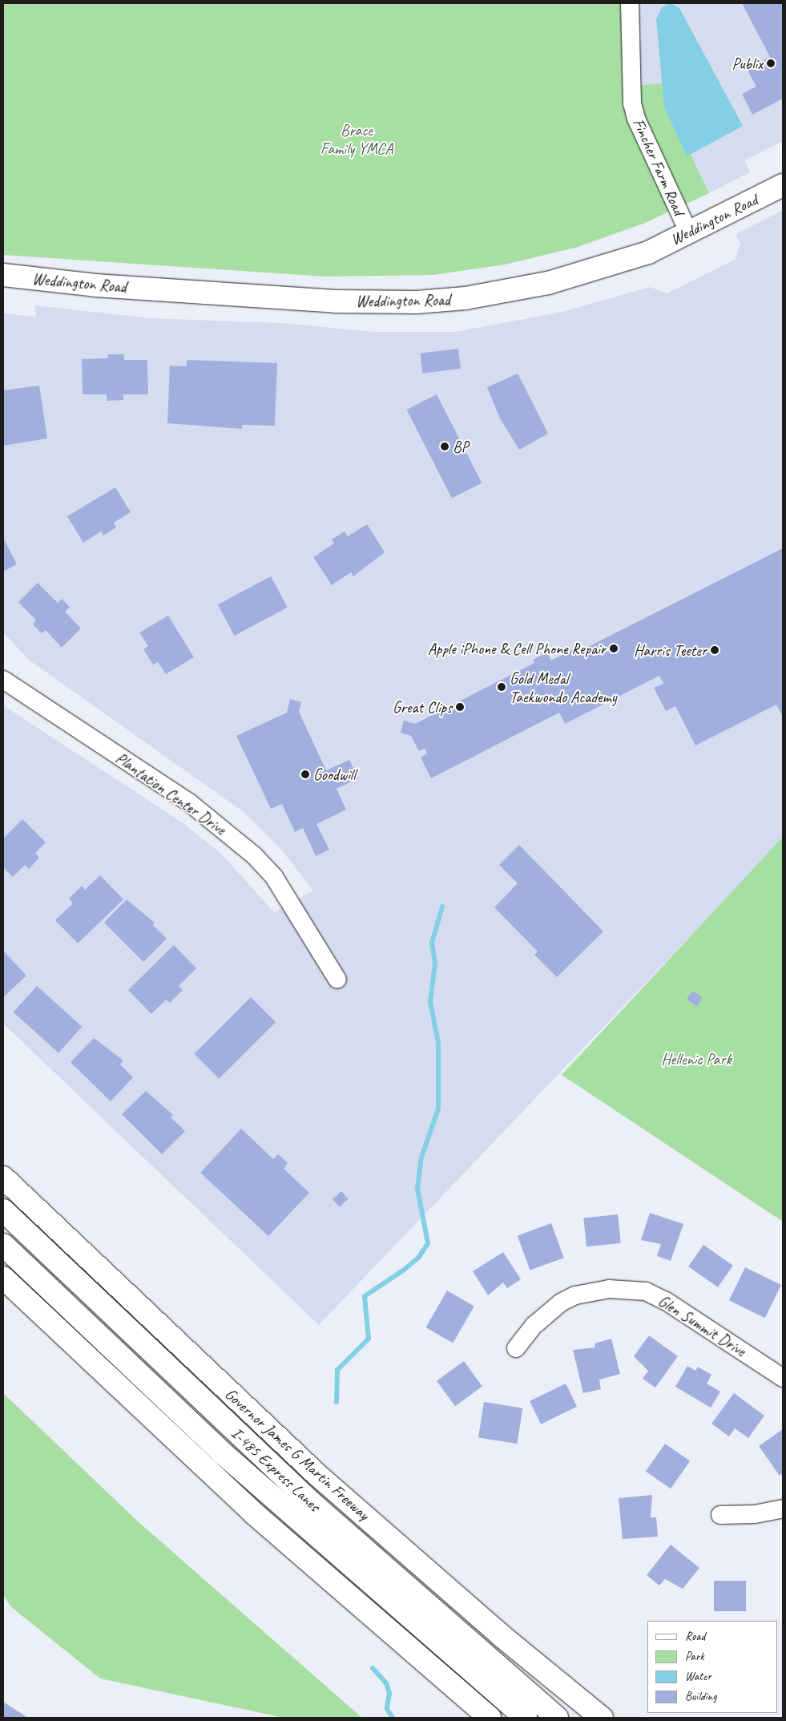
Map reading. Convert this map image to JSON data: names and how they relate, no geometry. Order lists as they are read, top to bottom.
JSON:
{
  "streets": {
    "main road": ["Weddington Road", "Governor James G Martin Freeway", "I-485 Express Lanes"],
    "street": ["Fincher Farm Road", "Plantation Center Drive", "Glen Summit Drive"]
  },
  "crossings": [
    ["Fincher Farm Road", "Weddington Road"]
  ],
  "parks": ["Brace Family YMCA", "Hellenic Park"],
  "places": [
    "Publix",
    "BP",
    "Apple iPhone & Cell Phone Repair",
    "Harris Teeter",
    "Gold Medal Taekwondo Academy",
    "Great Clips",
    "Goodwill"
  ],
  "legend": [
    "Road",
    "Park",
    "Water",
    "Building"
  ]
}
